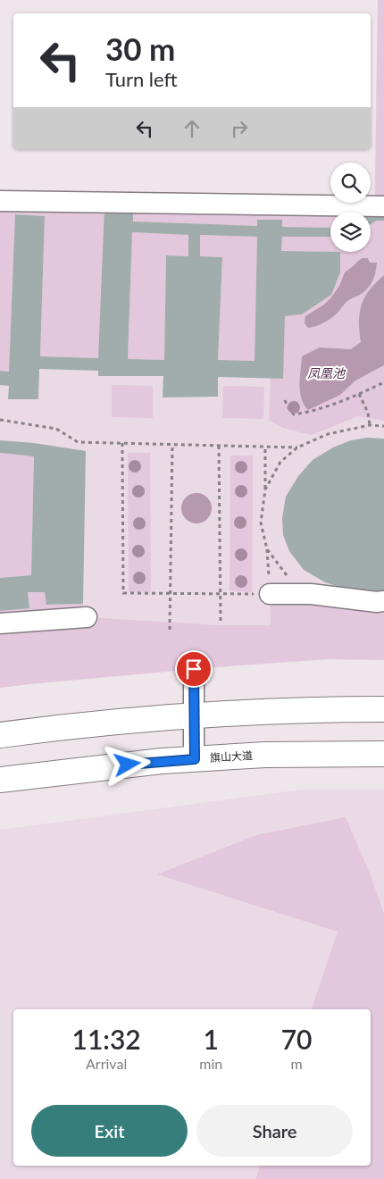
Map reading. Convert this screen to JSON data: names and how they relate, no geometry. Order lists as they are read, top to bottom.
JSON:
{
  "streets": {
    "highway": ["旗山大道"]
  },
  "water": ["凤凰池"],
  "page": {
    "turn": ["30 m", "Turn left"],
    "eta": [
      "11:32",
      "Arrival",
      "1",
      "min",
      "70",
      "m"
    ],
    "buttons": ["Exit", "Share"]
  }
}
